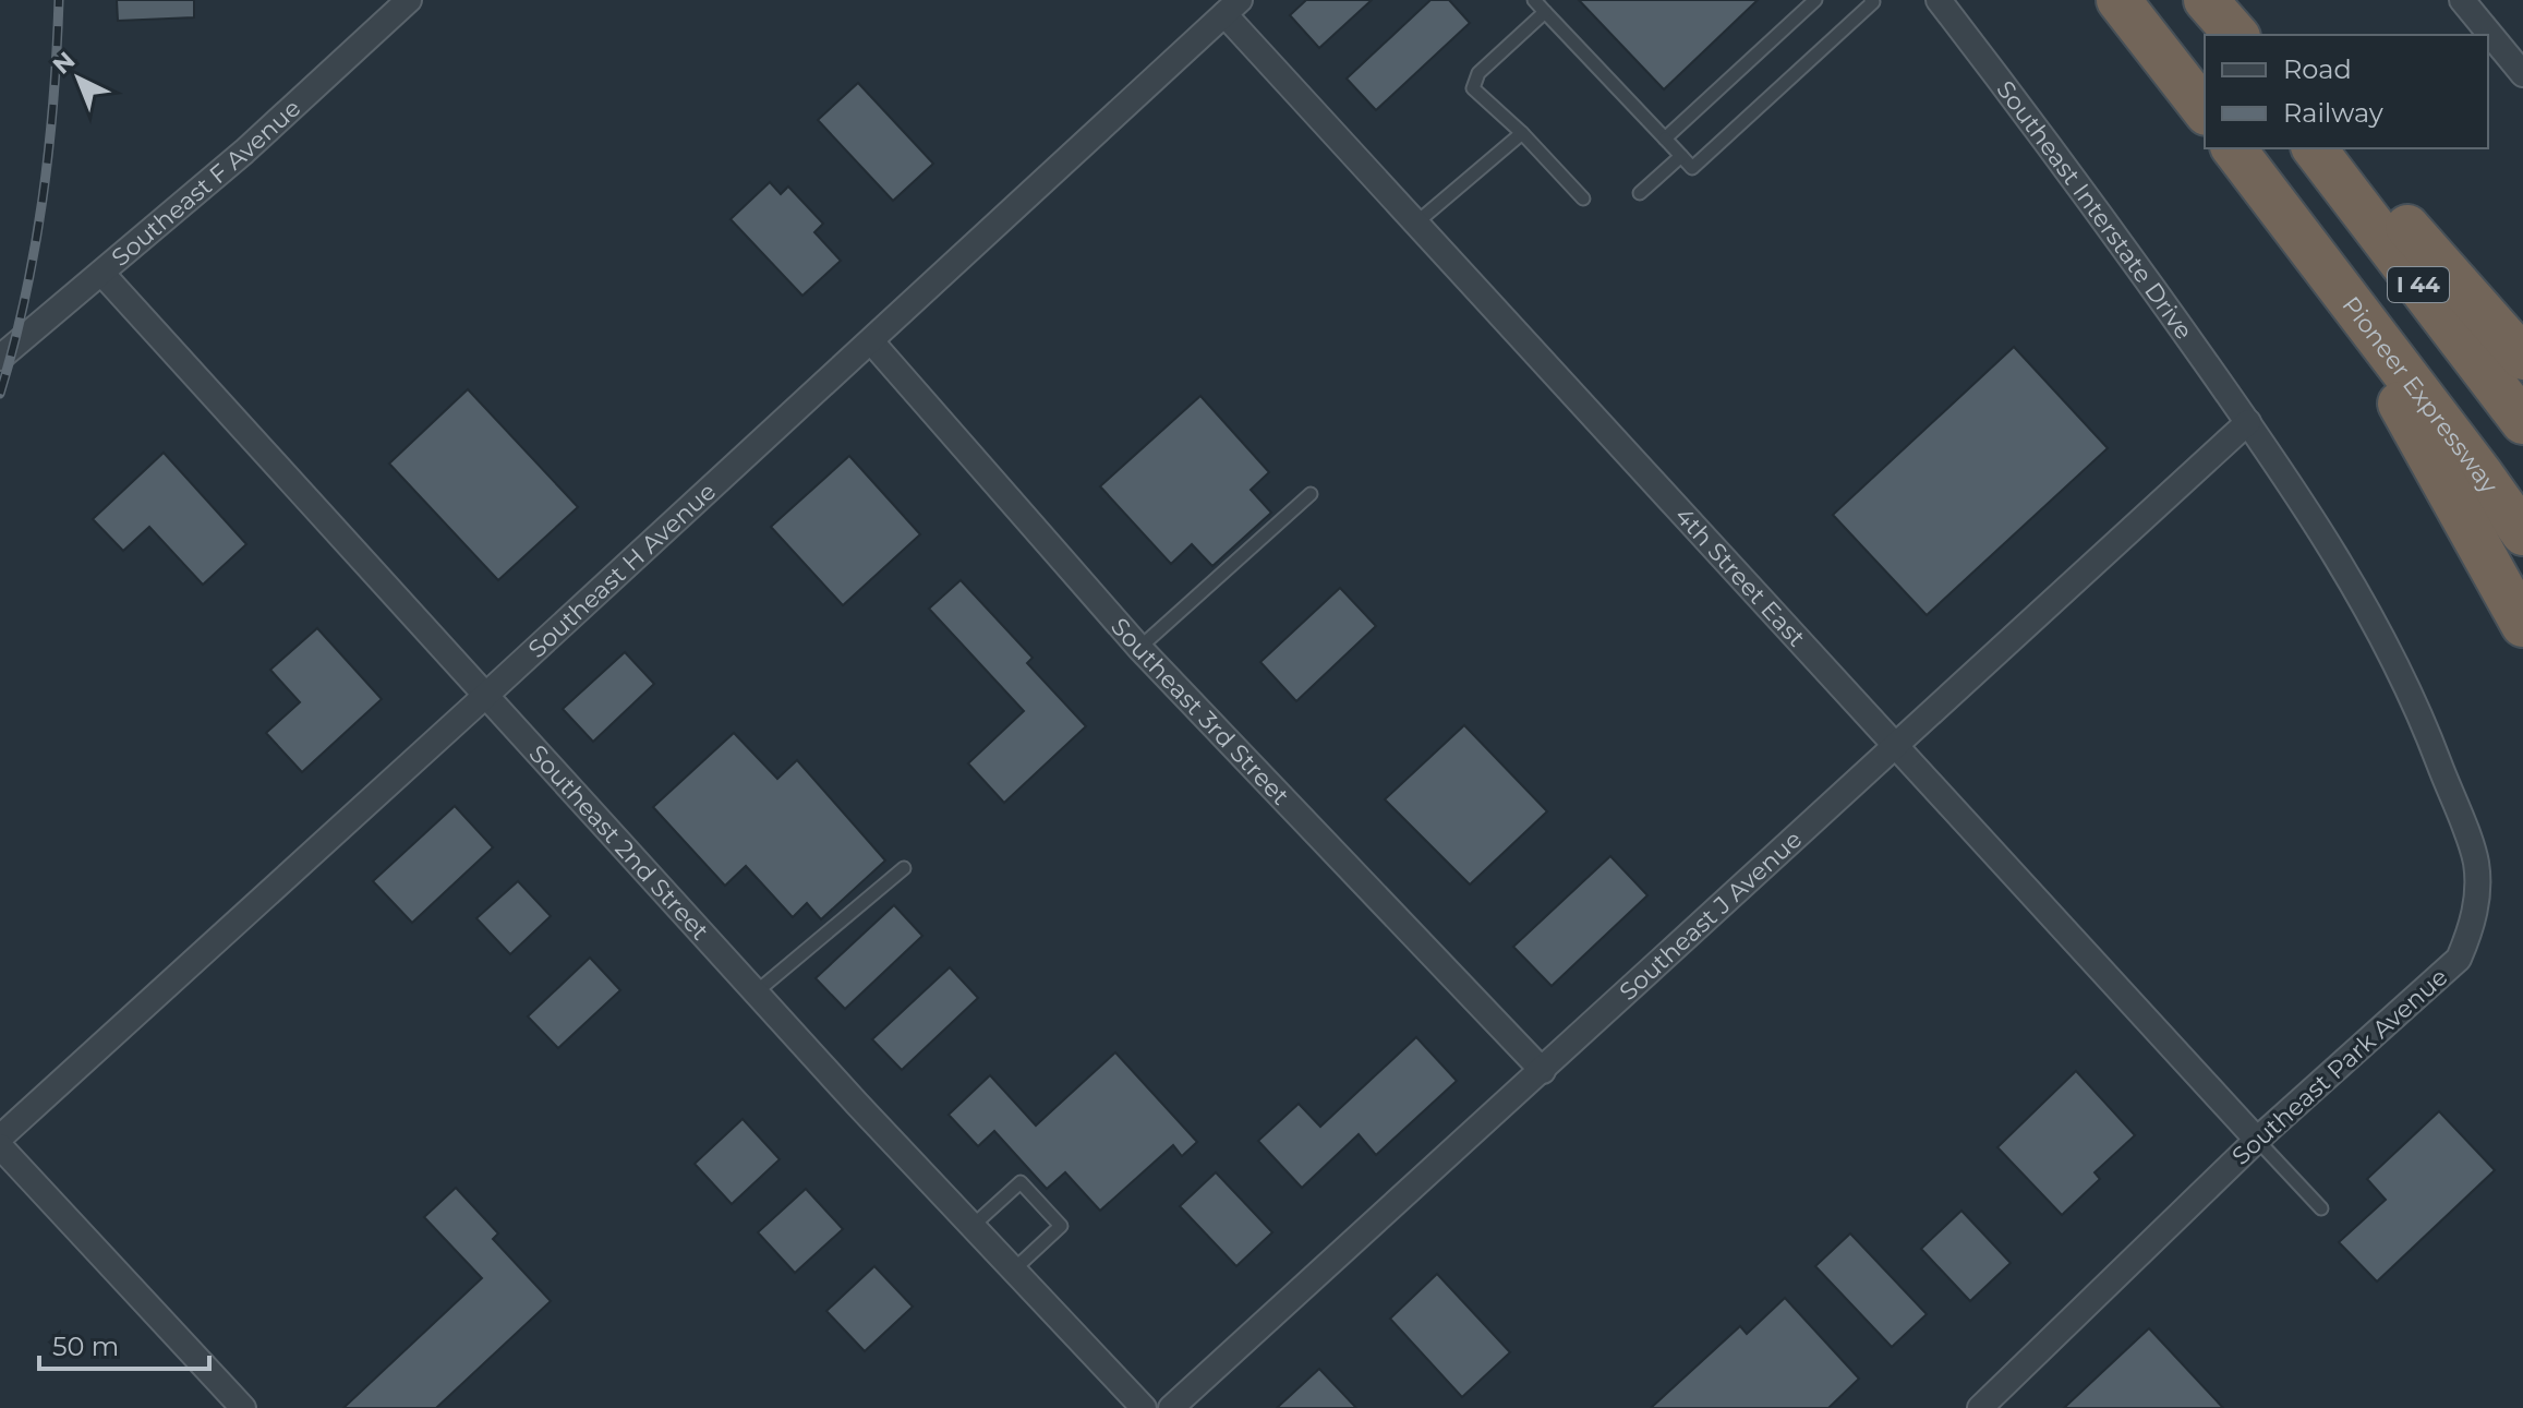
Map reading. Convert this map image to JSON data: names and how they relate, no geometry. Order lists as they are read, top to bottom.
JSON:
{
  "streets": {
    "highway": ["I 44", "Pioneer Expressway"],
    "street": [
      "Southeast F Avenue",
      "Southeast Interstate Drive",
      "Southeast H Avenue",
      "4th Street East",
      "Southeast 3rd Street",
      "Southeast 2nd Street",
      "Southeast J Avenue",
      "Southeast Park Avenue"
    ]
  },
  "crossings": [
    ["Southeast F Avenue", "Southeast 2nd Street"],
    ["Southeast Interstate Drive", "Southeast J Avenue"],
    ["Southeast Interstate Drive", "Southeast Park Avenue"],
    ["I 44", "Pioneer Expressway"],
    ["Southeast H Avenue", "4th Street East"],
    ["Southeast H Avenue", "Southeast 3rd Street"],
    ["Southeast H Avenue", "Southeast 2nd Street"],
    ["4th Street East", "Southeast J Avenue"],
    ["4th Street East", "Southeast Park Avenue"],
    ["Southeast 3rd Street", "Southeast J Avenue"],
    ["Southeast J Avenue", "Southeast Park Avenue"]
  ],
  "legend": ["Road", "Railway"],
  "scale_bar": "50 m",
  "north": "top left"
}
